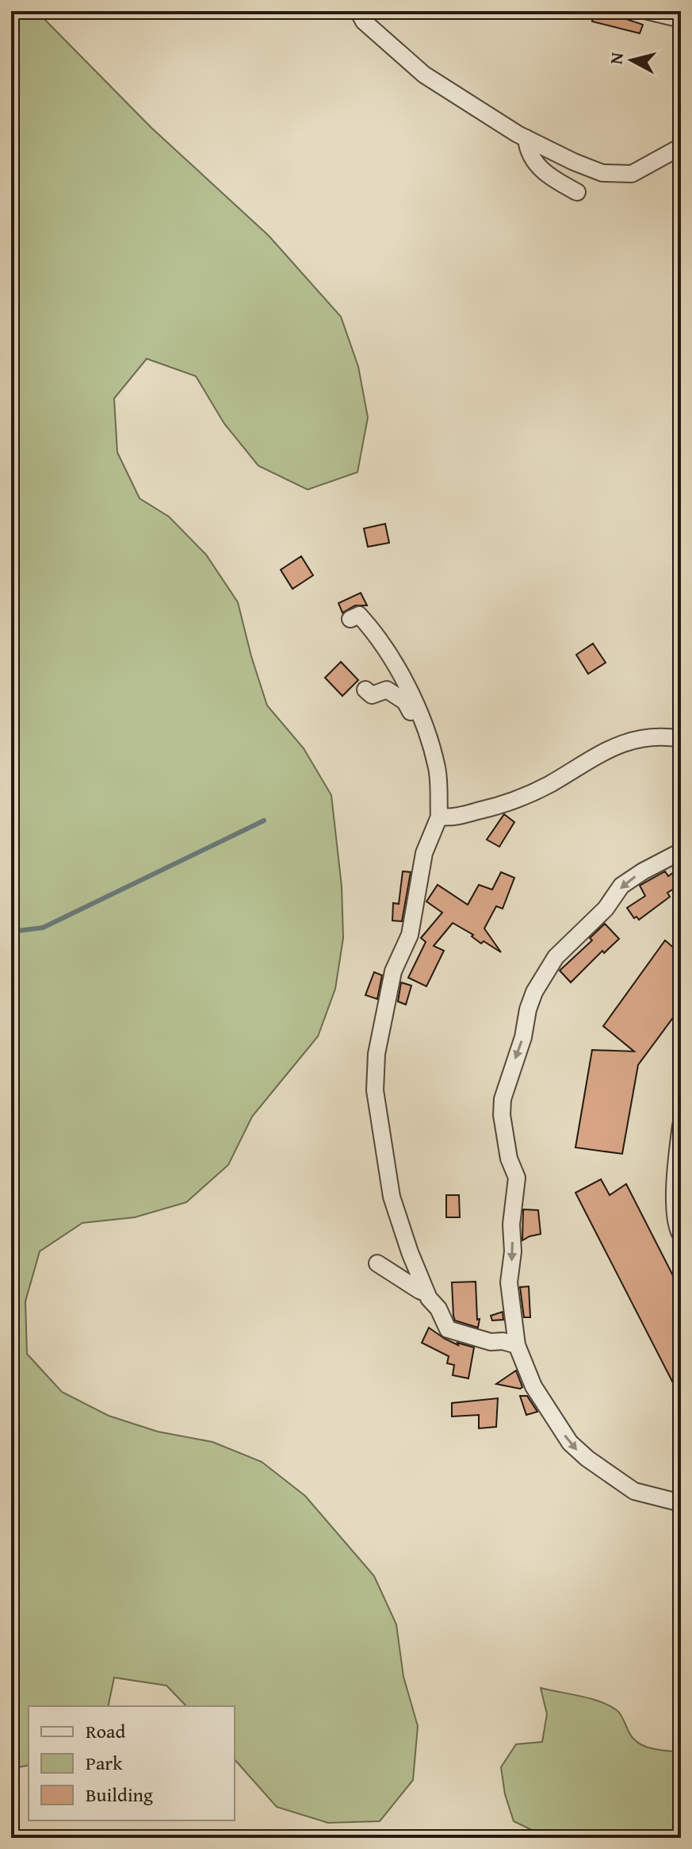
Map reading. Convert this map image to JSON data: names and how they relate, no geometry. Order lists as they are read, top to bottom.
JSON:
{
  "legend": ["Road", "Park", "Building"],
  "north": "left"
}
